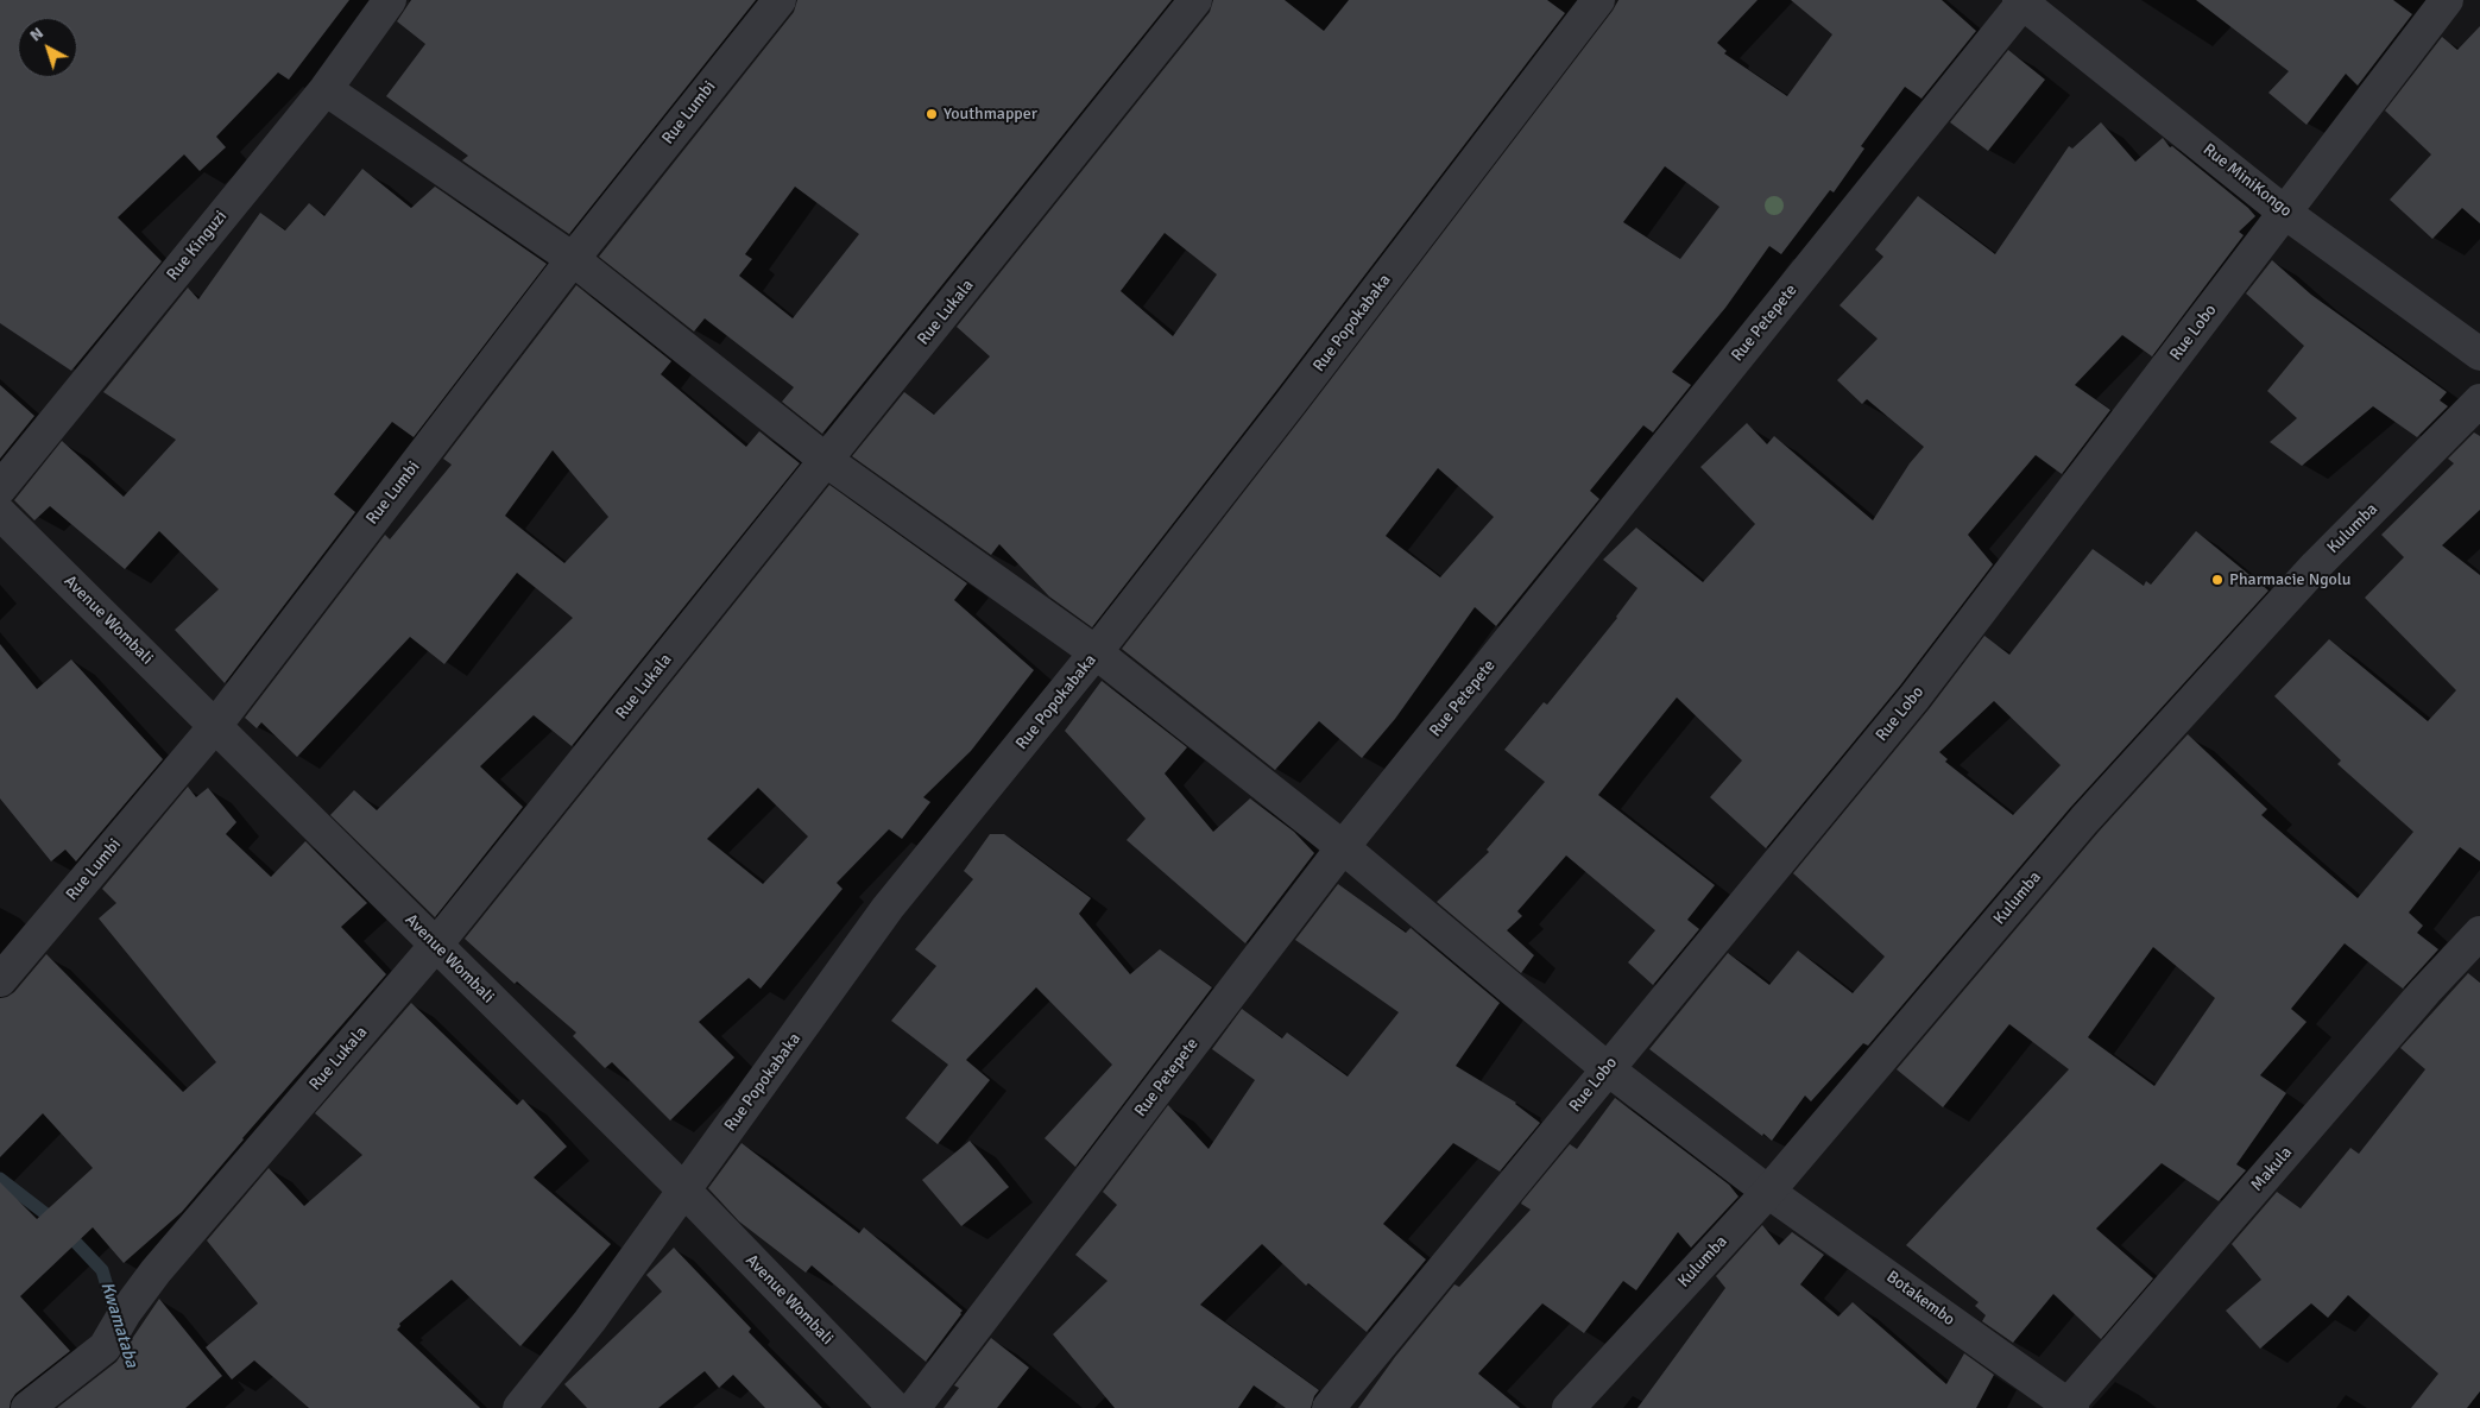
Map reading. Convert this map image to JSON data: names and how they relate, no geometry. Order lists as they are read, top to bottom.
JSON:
{
  "streets": {
    "street": [
      "Rue Lumbi",
      "Rue MiniKongo",
      "Rue Kinguzi",
      "Rue Lukala",
      "Rue Popokabaka",
      "Rue Petepete",
      "Rue Lobo",
      "Kulumba",
      "Avenue Wombali",
      "Makula",
      "Botakembo"
    ]
  },
  "crossings": [
    ["Rue Lumbi", "Avenue Wombali"],
    ["Rue Lumbi", "Botakembo"],
    ["Rue MiniKongo", "Rue Petepete"],
    ["Rue MiniKongo", "Rue Lobo"],
    ["Rue Kinguzi", "Botakembo"],
    ["Rue Lukala", "Avenue Wombali"],
    ["Rue Lukala", "Botakembo"],
    ["Rue Popokabaka", "Avenue Wombali"],
    ["Rue Popokabaka", "Botakembo"],
    ["Rue Petepete", "Botakembo"],
    ["Rue Lobo", "Botakembo"],
    ["Kulumba", "Botakembo"],
    ["Makula", "Botakembo"]
  ],
  "water": ["Kwamataba"],
  "places": ["Youthmapper", "Pharmacie Ngolu"],
  "north": "top left"
}
